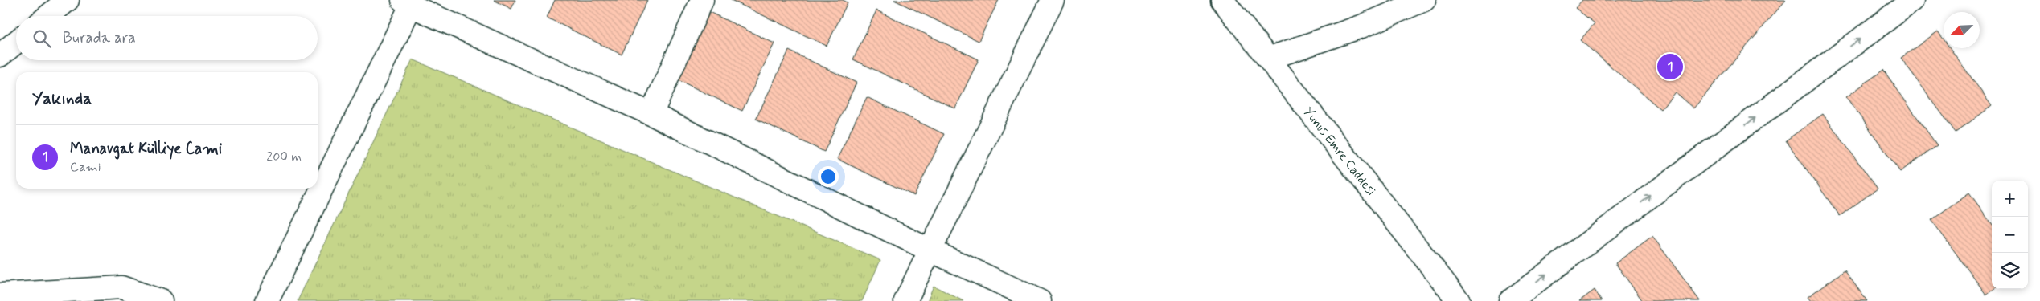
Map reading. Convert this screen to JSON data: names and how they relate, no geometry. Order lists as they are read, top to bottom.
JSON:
{
  "streets": {
    "street": ["Yunus Emre Caddesi"]
  },
  "north": "bottom left",
  "page": {
    "search": "Burada ara",
    "pins": "1",
    "heading": "Yakında",
    "list": [
      {
        "mark": "1",
        "name": "Manavgat Külliye Cami",
        "note": "Cami",
        "value": "200 m"
      }
    ],
    "map_buttons": ["+", "−"]
  }
}
